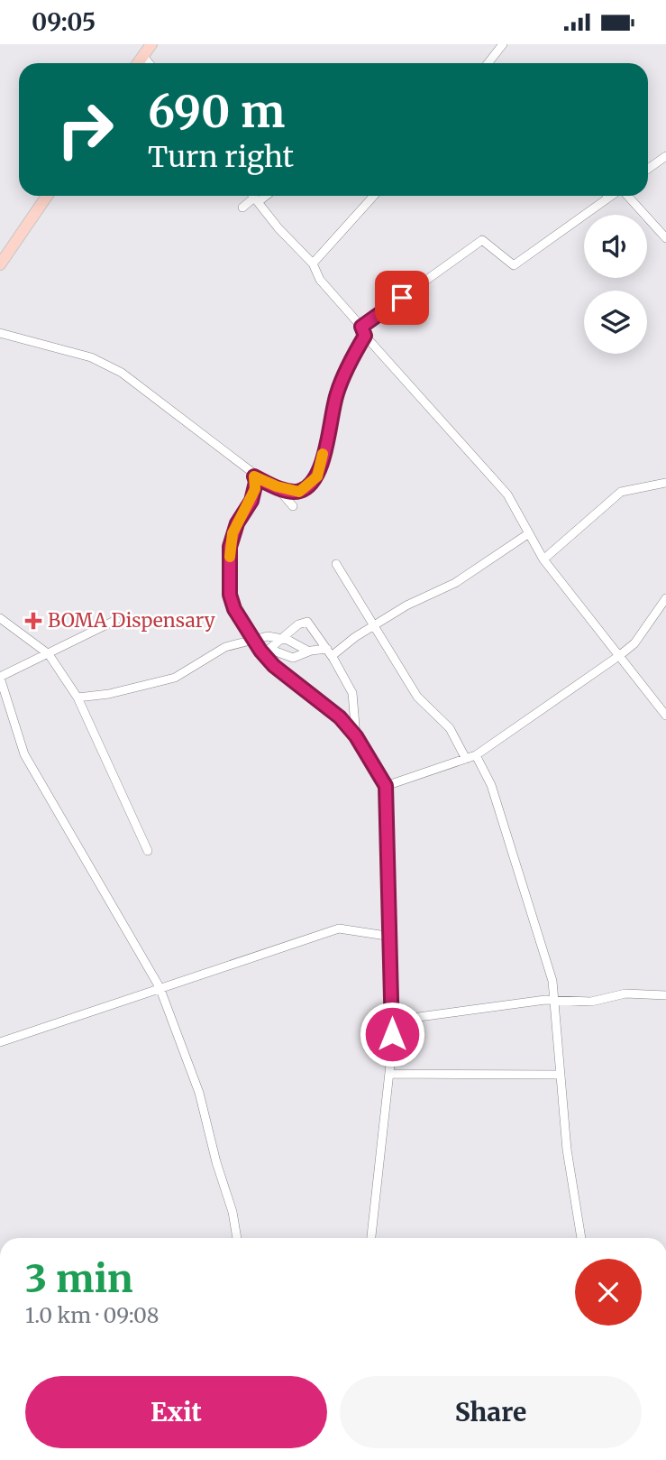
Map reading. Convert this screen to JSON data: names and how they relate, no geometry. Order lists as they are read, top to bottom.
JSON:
{
  "places": {
    "health": ["BOMA Dispensary"]
  },
  "page": {
    "status": "09:05",
    "turn": ["690 m", "Turn right"],
    "heading": ["3 min", "1.0 km · 09:08"],
    "buttons": ["Exit", "Share"]
  }
}
